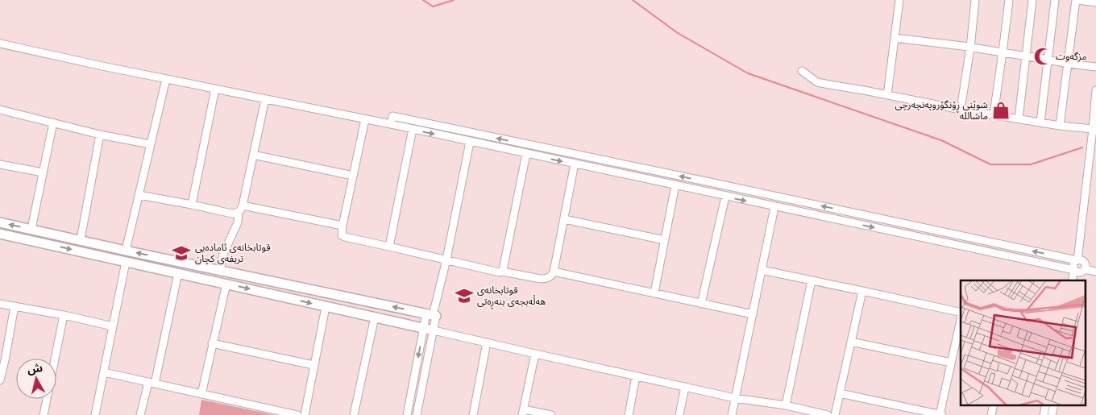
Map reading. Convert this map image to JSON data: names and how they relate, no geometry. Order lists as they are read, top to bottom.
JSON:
{
  "places": {
    "mosque": ["مزگەوت"],
    "shop": ["شوێنی ڕۆنگۆروپەنچەرچی ماشاللە"],
    "school or university": ["قوتابخانەی ئامادەیی تریفەی کچان", "قوتابخانەی هەڵەبجەی بنەڕەتی"]
  },
  "north": "top"
}
